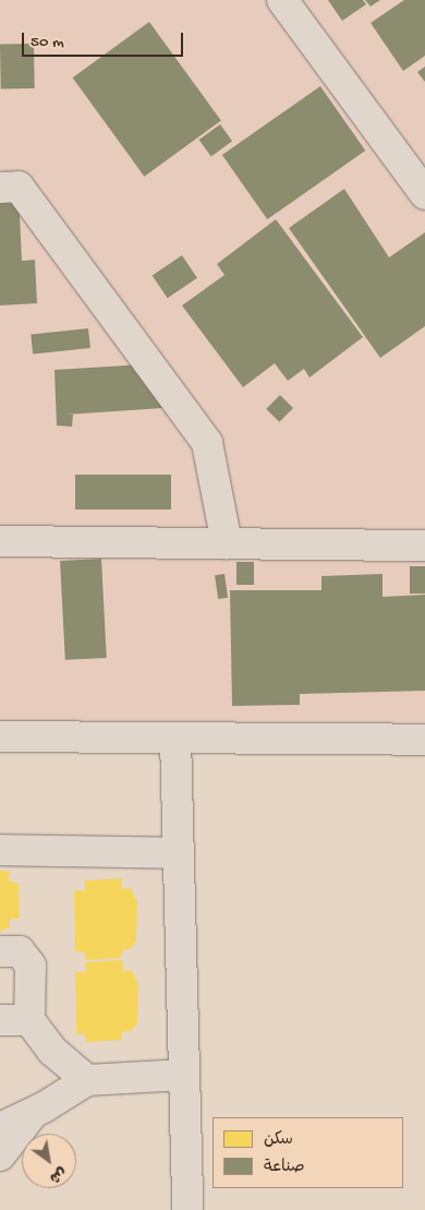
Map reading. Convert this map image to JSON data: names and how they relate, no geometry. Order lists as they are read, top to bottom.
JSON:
{
  "legend": ["سكن", "صناعة"],
  "scale_bar": "50 m",
  "north": "bottom right"
}
